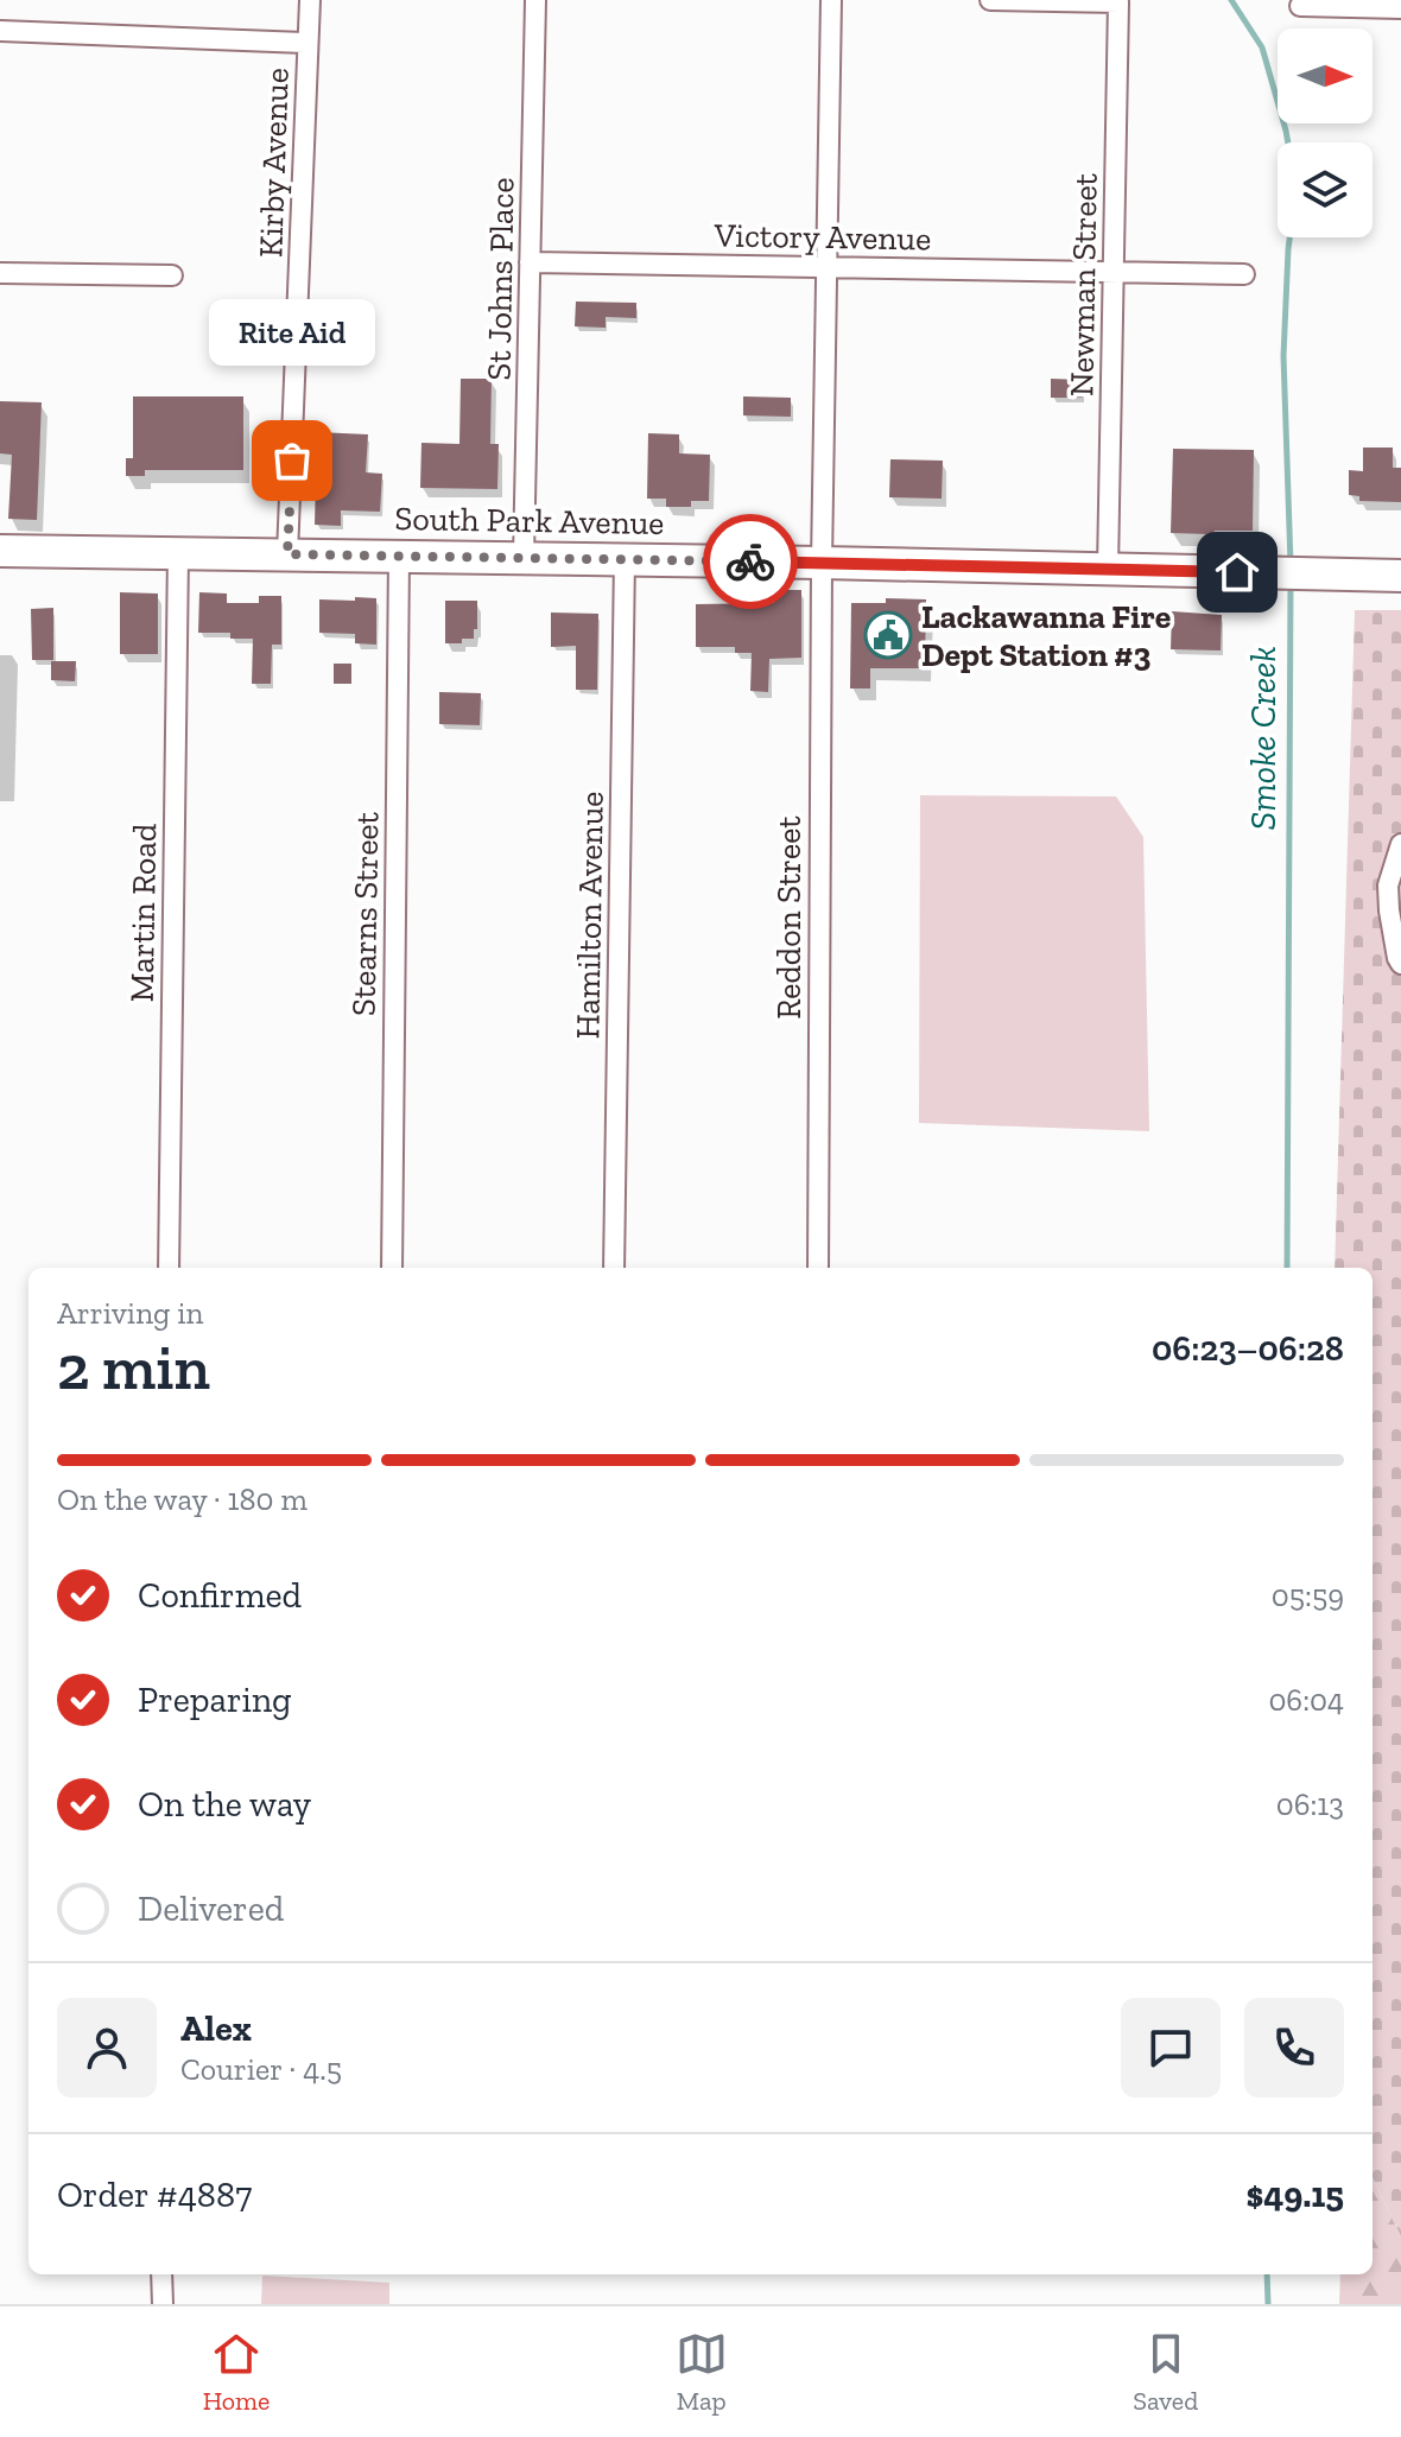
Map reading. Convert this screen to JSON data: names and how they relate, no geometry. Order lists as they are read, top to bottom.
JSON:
{
  "streets": {
    "main road": ["South Park Avenue"],
    "street": [
      "Kirby Avenue",
      "Victory Avenue",
      "St Johns Place",
      "Newman Street",
      "Martin Road",
      "Stearns Street",
      "Hamilton Avenue",
      "Reddon Street"
    ]
  },
  "crossings": [
    ["Kirby Avenue", "South Park Avenue"],
    ["Victory Avenue", "St Johns Place"],
    ["Victory Avenue", "Newman Street"],
    ["Victory Avenue", "Reddon Street"],
    ["St Johns Place", "South Park Avenue"],
    ["Newman Street", "South Park Avenue"],
    ["South Park Avenue", "Martin Road"],
    ["South Park Avenue", "Stearns Street"],
    ["South Park Avenue", "Hamilton Avenue"],
    ["South Park Avenue", "Reddon Street"]
  ],
  "water": ["Smoke Creek"],
  "places": {
    "other": ["Rite Aid"],
    "public building": ["Lackawanna Fire Dept Station #3"]
  },
  "north": "right",
  "page": {
    "bubble": "Rite Aid",
    "heading": ["2 min", "Arriving in", "06:23–06:28"],
    "panel": [
      "Alex",
      "Courier · 4.5",
      "Order #4887",
      "$49.15"
    ],
    "bar": "On the way · 180 m",
    "list": [
      ["Confirmed", "05:59"],
      ["Preparing", "06:04"],
      ["On the way", "06:13"],
      "Delivered"
    ],
    "tabs": ["Home", "Map", "Saved"]
  }
}
